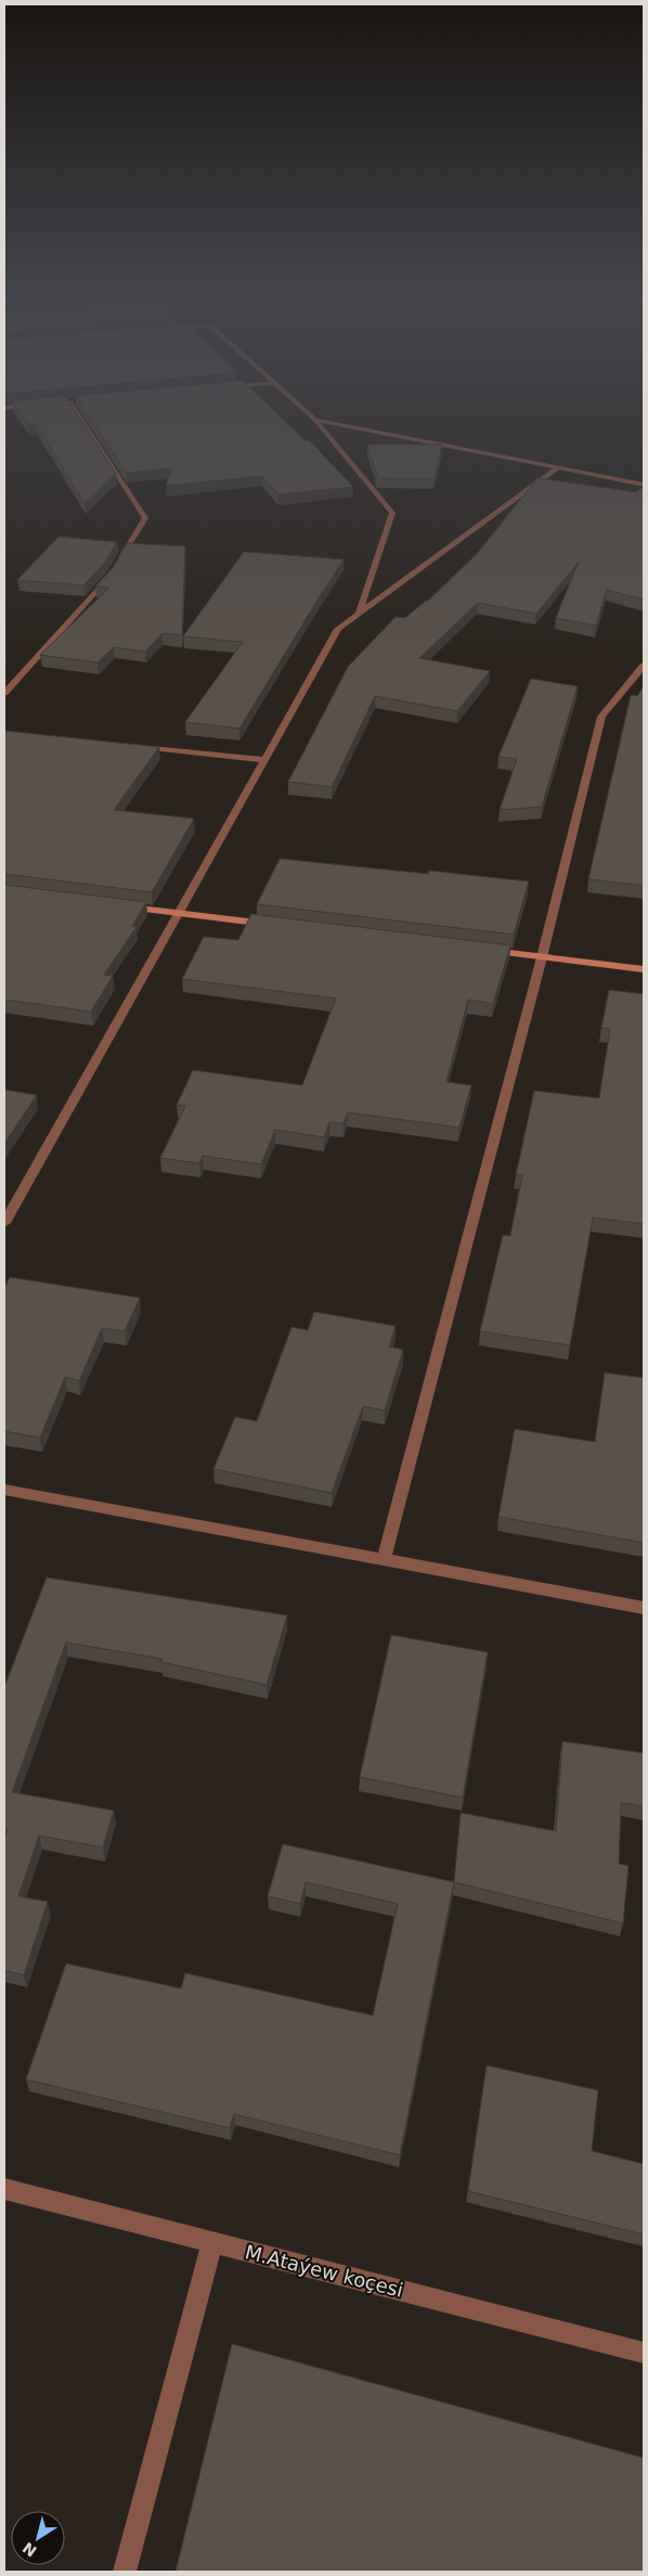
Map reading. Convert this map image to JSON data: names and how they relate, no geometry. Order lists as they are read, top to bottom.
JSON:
{
  "streets": {
    "street": ["M.Ataýew koçesi"]
  },
  "north": "bottom left"
}
